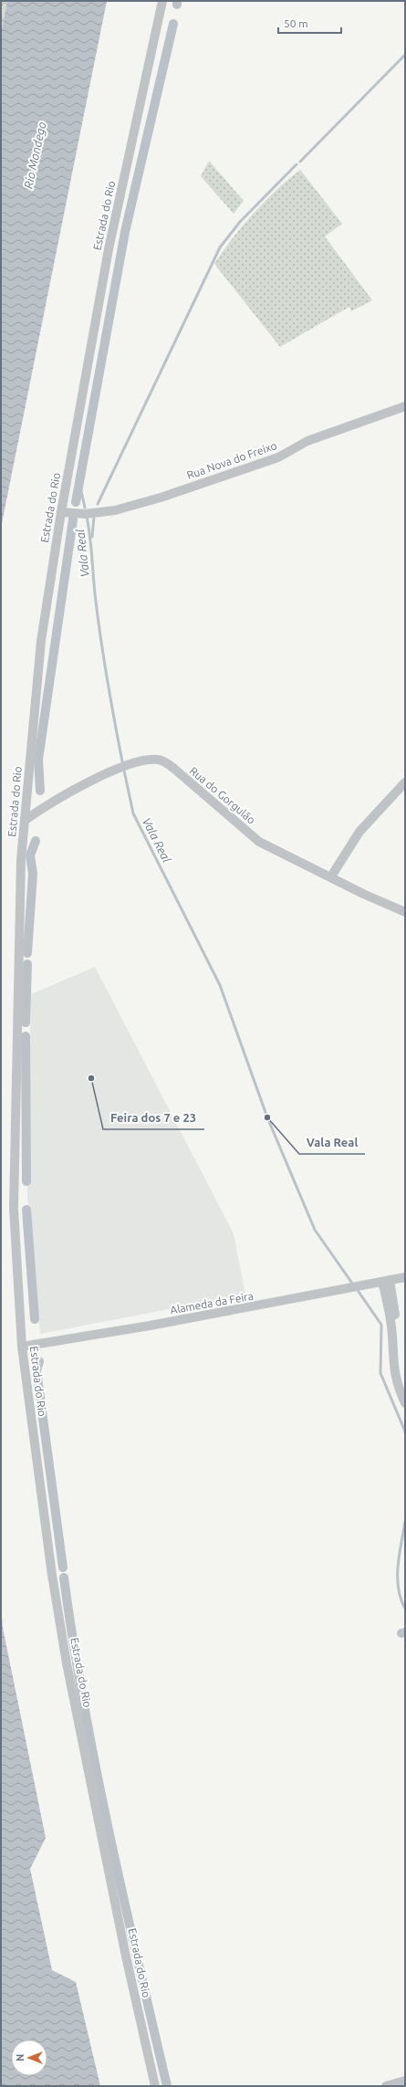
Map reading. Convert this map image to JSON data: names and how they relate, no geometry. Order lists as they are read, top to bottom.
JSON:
{
  "streets": {
    "street": [
      "Estrada do Rio",
      "Rua Nova do Freixo",
      "Rua do Gorgulão",
      "Alameda da Feira"
    ]
  },
  "crossings": [
    ["Estrada do Rio", "Rua Nova do Freixo"],
    ["Estrada do Rio", "Rua do Gorgulão"],
    ["Estrada do Rio", "Alameda da Feira"]
  ],
  "water": ["Rio Mondego", "Vala Real"],
  "places": ["Feira dos 7 e 23", "Vala Real"],
  "scale_bar": "50 m",
  "north": "left"
}
